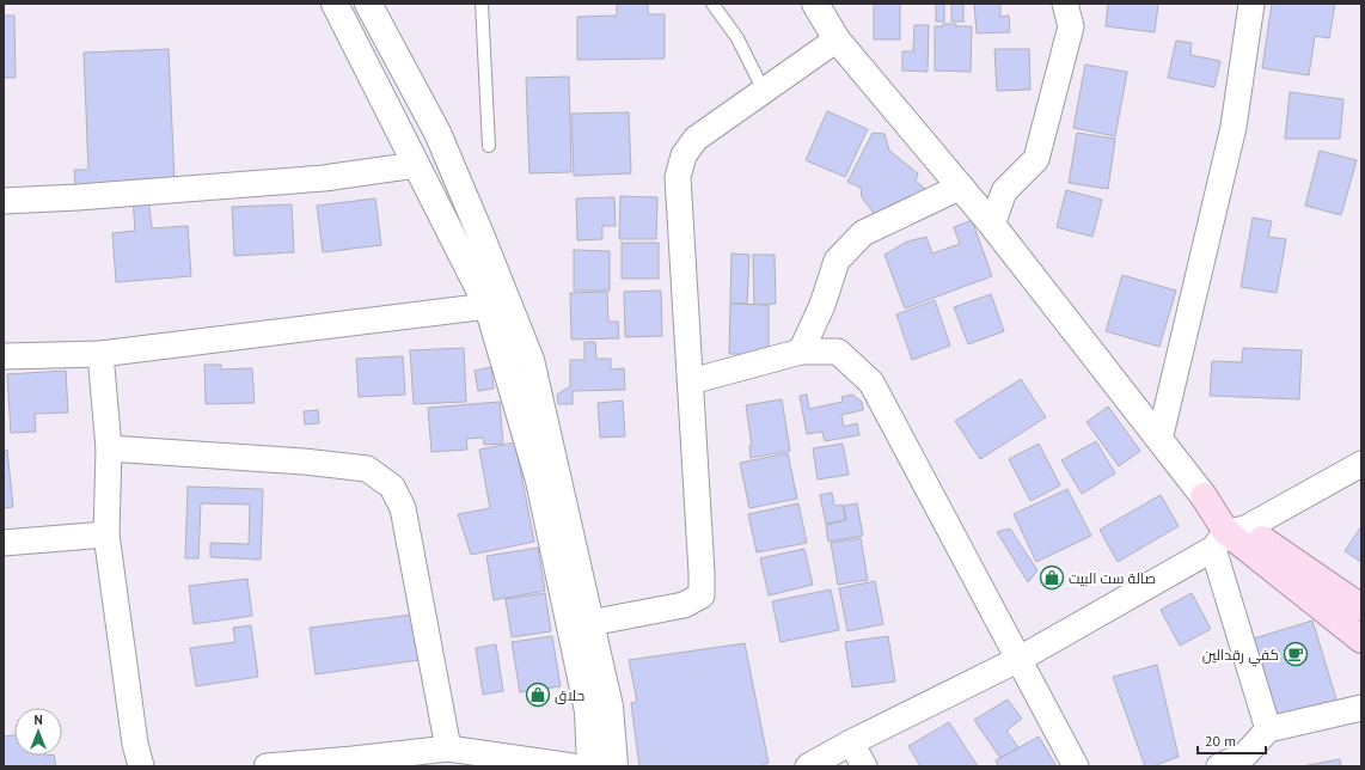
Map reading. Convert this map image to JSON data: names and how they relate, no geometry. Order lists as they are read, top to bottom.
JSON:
{
  "places": {
    "shop": ["صالة ست البيت", "حلاق"],
    "cafe": ["كفي رقدالين"]
  },
  "scale_bar": "20 m",
  "north": "top"
}
